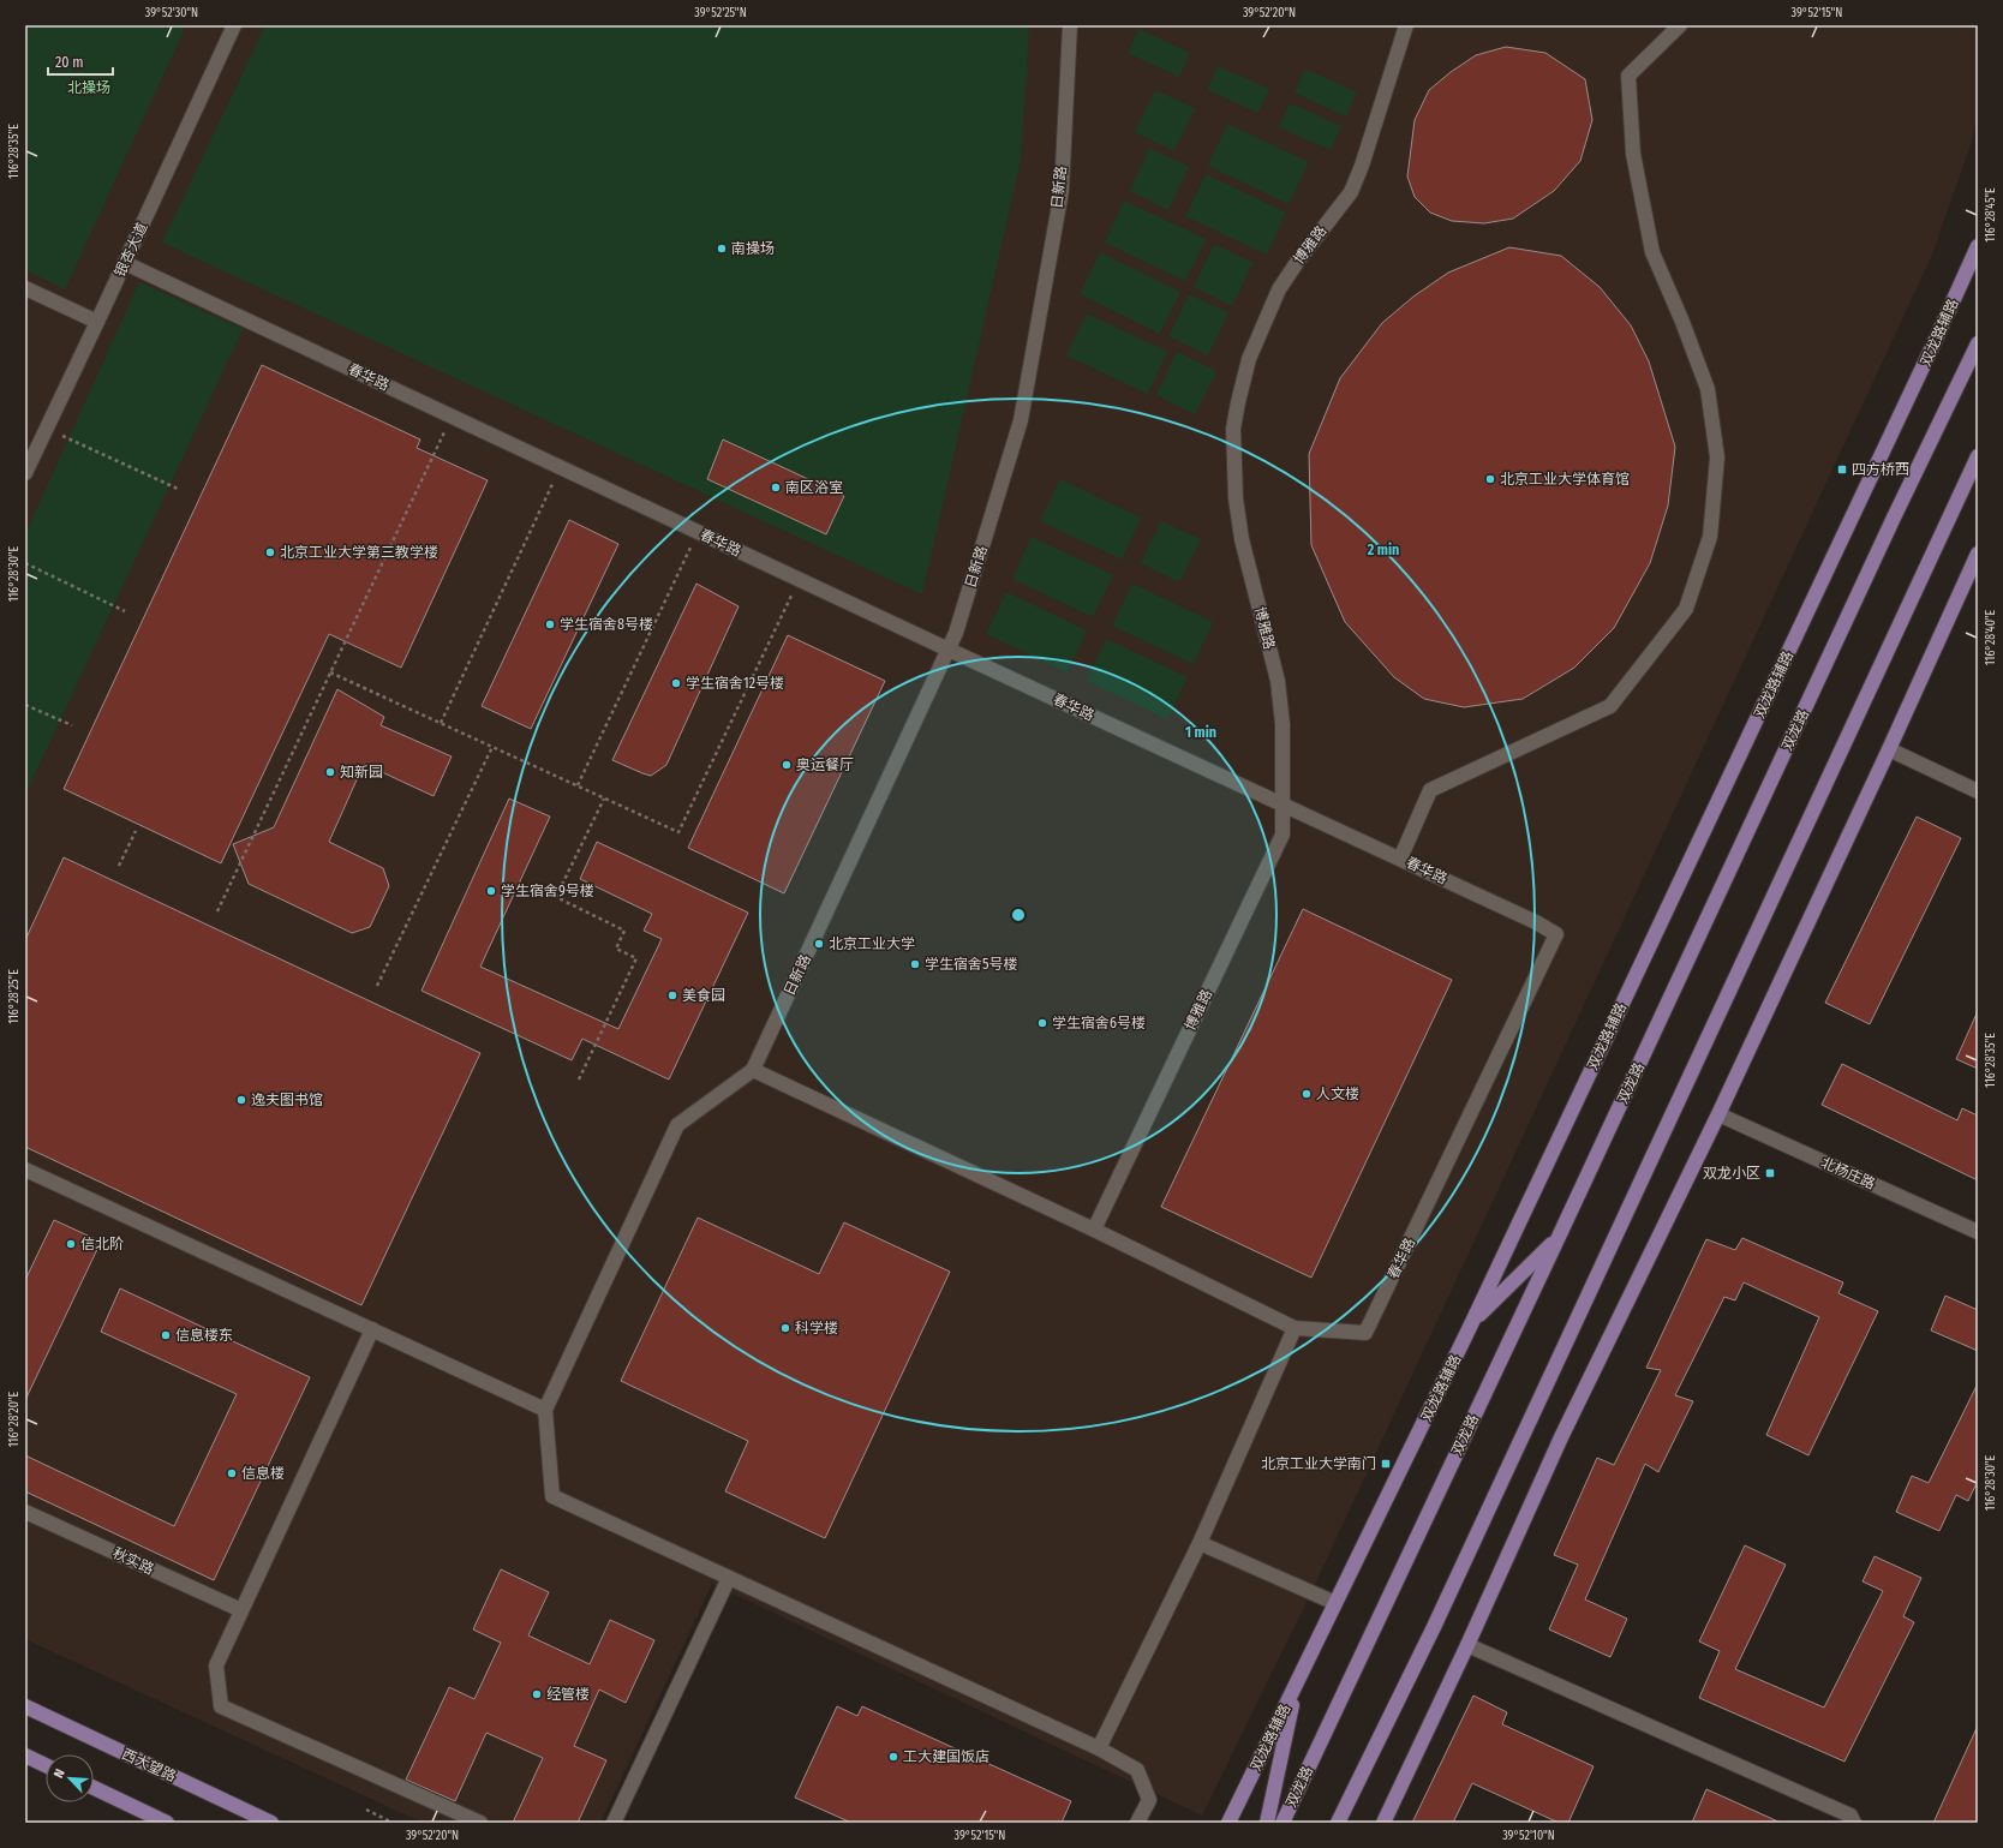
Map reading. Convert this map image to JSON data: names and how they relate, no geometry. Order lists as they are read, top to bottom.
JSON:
{
  "streets": {
    "main road": ["双龙路辅路", "双龙路", "西大望路"],
    "street": [
      "日新路",
      "博雅路",
      "银杏大道",
      "春华路",
      "北杨庄路",
      "秋实路"
    ]
  },
  "crossings": [
    ["日新路", "春华路"],
    ["博雅路", "春华路"],
    ["银杏大道", "春华路"]
  ],
  "parks": ["北操场"],
  "places": {
    "other": [
      "南操场",
      "北京工业大学体育馆",
      "南区浴室",
      "北京工业大学第三教学楼",
      "学生宿舍8号楼",
      "学生宿舍12号楼",
      "奥运餐厅",
      "知新园",
      "学生宿舍9号楼",
      "北京工业大学",
      "学生宿舍5号楼",
      "美食园",
      "学生宿舍6号楼",
      "人文楼",
      "逸夫图书馆",
      "信北阶",
      "科学楼",
      "信息楼东",
      "信息楼",
      "经管楼",
      "工大建国饭店"
    ],
    "transit": ["四方桥西", "双龙小区", "北京工业大学南门"]
  },
  "scale_bar": "20 m",
  "north": "top left",
  "coordinates": [
    "39°52'30\"N",
    "39°52'25\"N",
    "39°52'20\"N",
    "39°52'15\"N",
    "116°28'35\"E",
    "116°28'45\"E",
    "116°28'30\"E",
    "116°28'40\"E",
    "116°28'25\"E",
    "116°28'20\"E",
    "39°52'10\"N"
  ],
  "rings": ["2 min", "1 min"]
}
